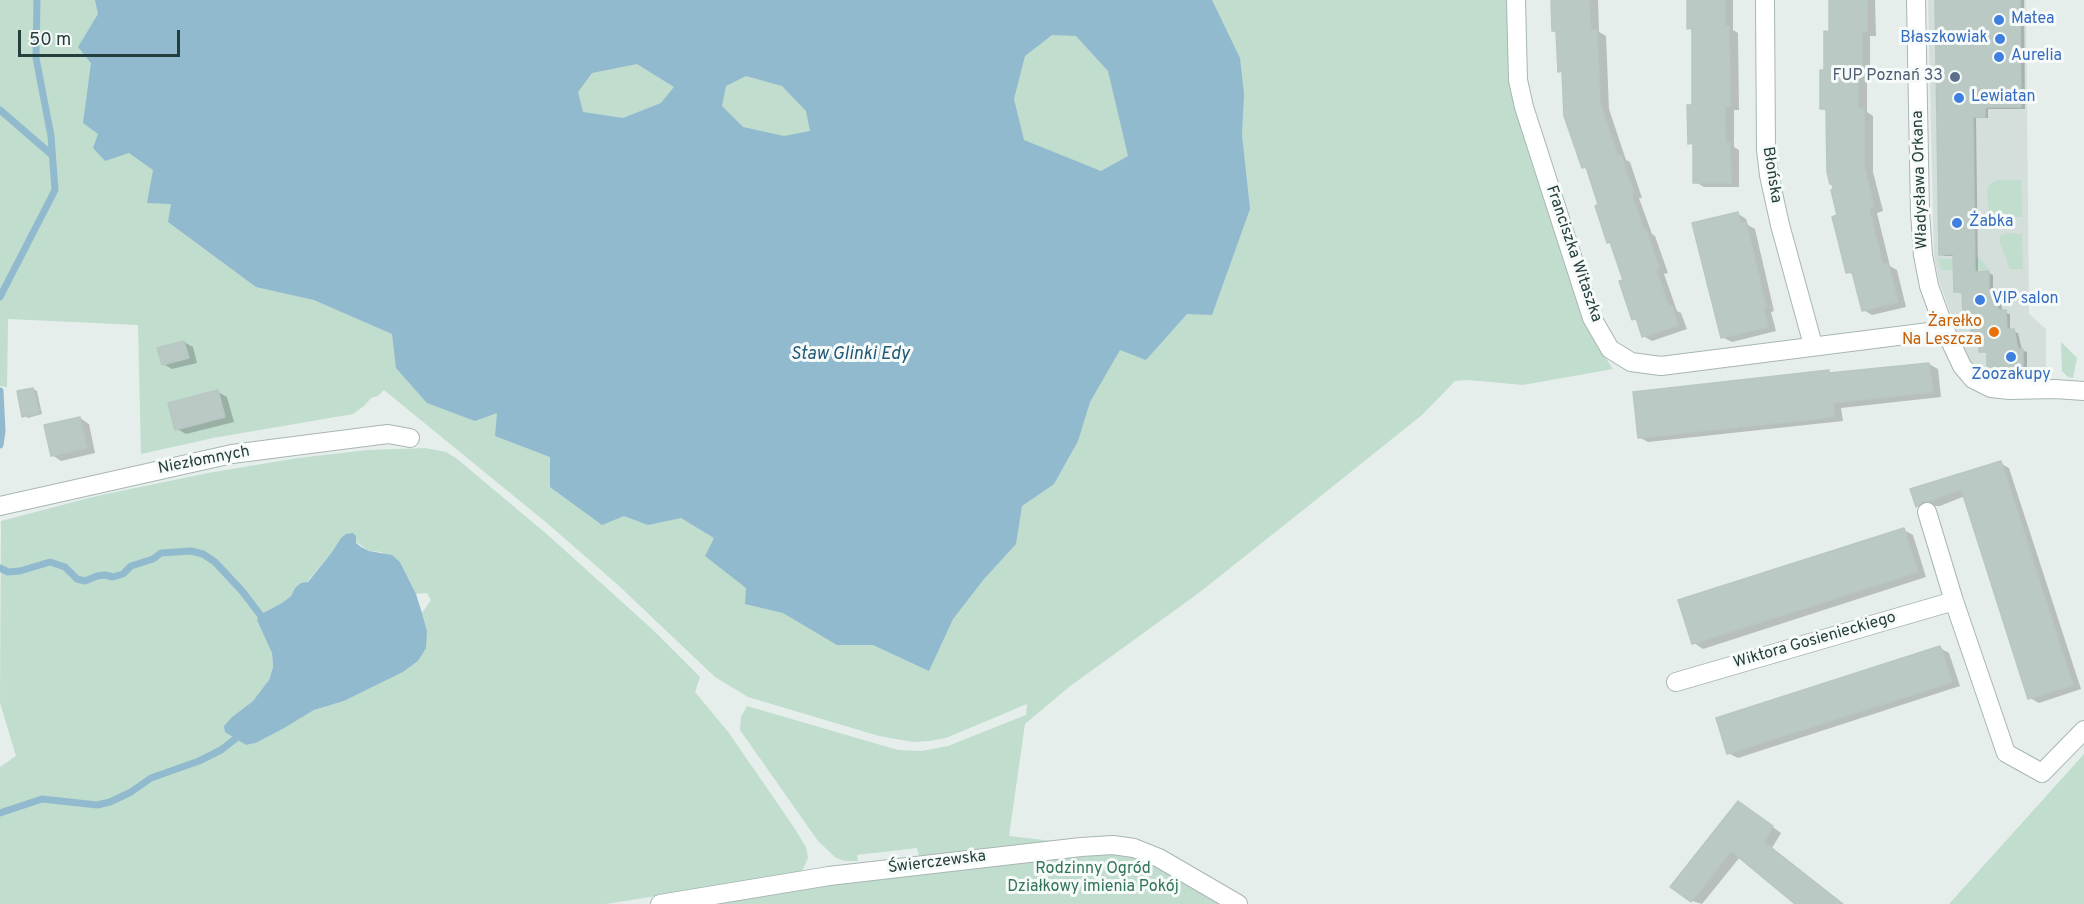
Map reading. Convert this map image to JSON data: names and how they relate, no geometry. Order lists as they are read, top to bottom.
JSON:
{
  "streets": {
    "street": [
      "Błońska",
      "Władysława Orkana",
      "Franciszka Witaszka",
      "Niezłomnych",
      "Wiktora Gosienieckiego",
      "Świerczewska"
    ]
  },
  "crossings": [
    ["Błońska", "Franciszka Witaszka"],
    ["Władysława Orkana", "Franciszka Witaszka"]
  ],
  "water": ["Staw Glinki Edy"],
  "parks": ["Rodzinny Ogród Działkowy imienia Pokój"],
  "places": [
    "Matea",
    "Błaszkowiak",
    "Aurelia",
    "FUP Poznań 33",
    "Lewiatan",
    "Żabka",
    "VIP salon",
    "Żarełko Na Leszcza",
    "Zoozakupy"
  ],
  "scale_bar": "50 m"
}
